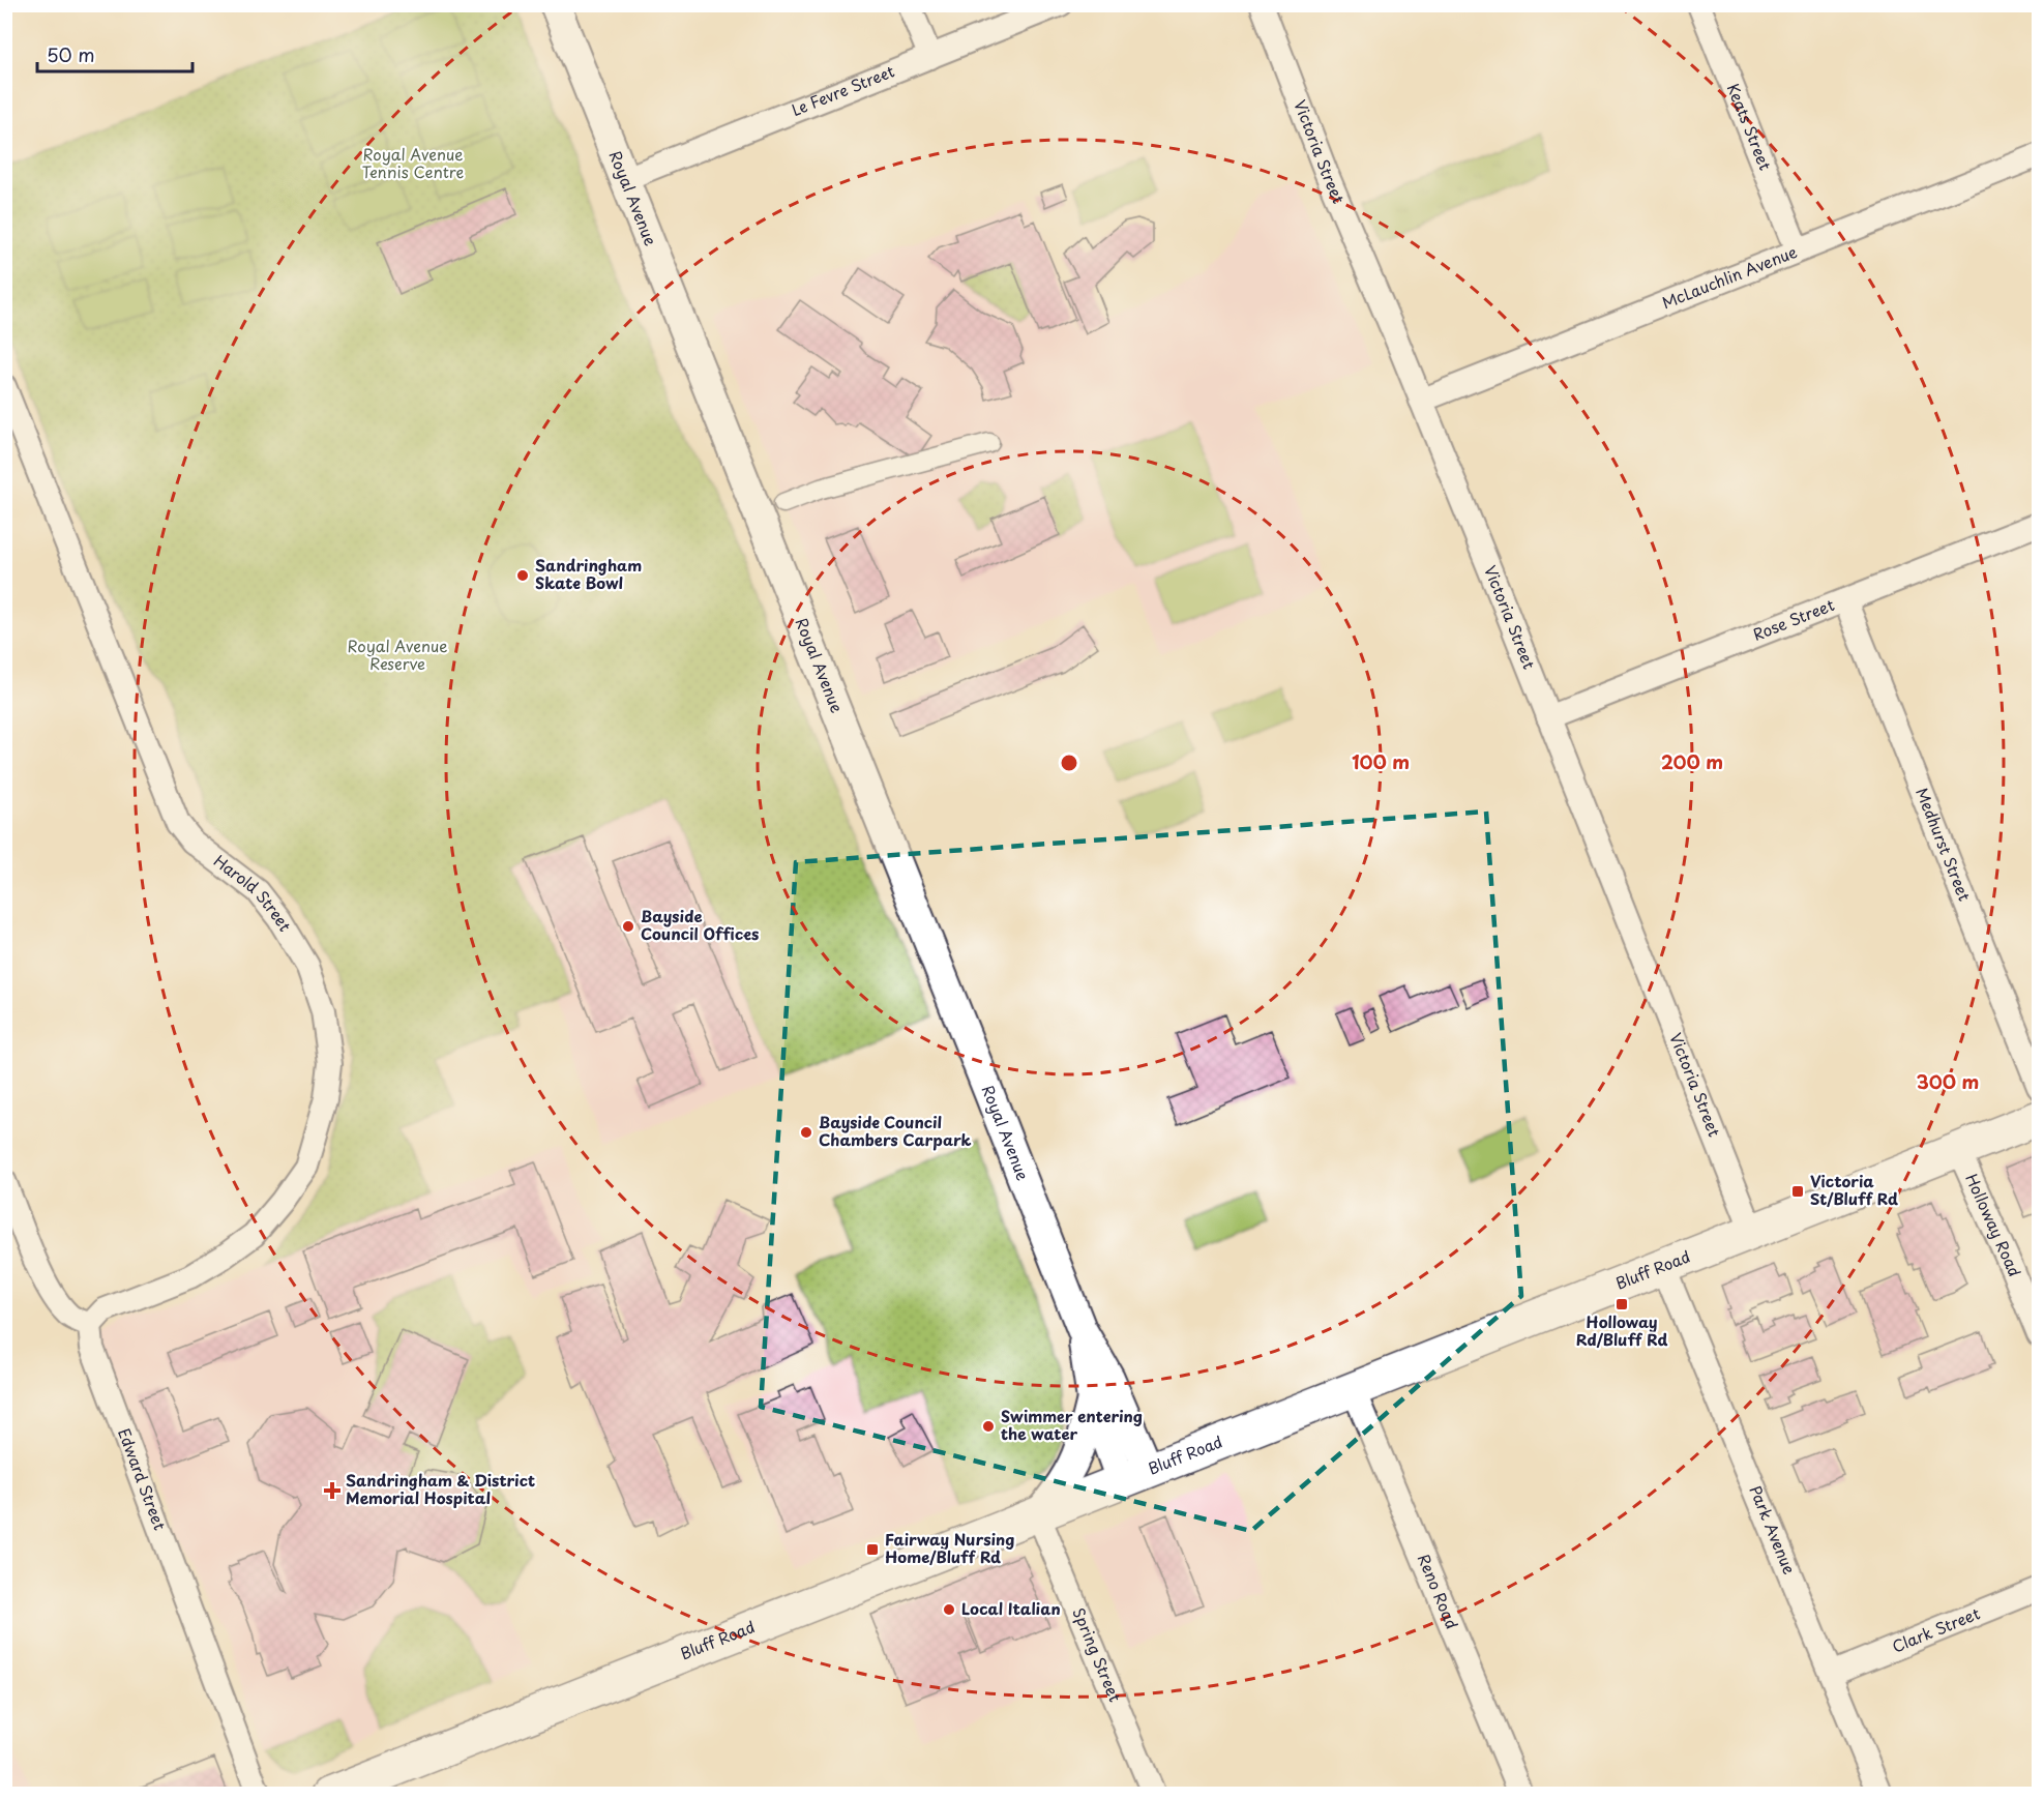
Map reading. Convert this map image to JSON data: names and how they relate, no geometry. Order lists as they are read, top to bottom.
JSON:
{
  "streets": {
    "main road": ["Bluff Road"],
    "street": [
      "Le Fevre Street",
      "Keats Street",
      "Victoria Street",
      "Royal Avenue",
      "McLauchlin Avenue",
      "Rose Street",
      "Medhurst Street",
      "Harold Street",
      "Holloway Road",
      "Edward Street",
      "Park Avenue",
      "Reno Road",
      "Clark Street",
      "Spring Street"
    ]
  },
  "crossings": [
    ["Le Fevre Street", "Royal Avenue"],
    ["Keats Street", "McLauchlin Avenue"],
    ["Victoria Street", "McLauchlin Avenue"],
    ["Victoria Street", "Rose Street"],
    ["Victoria Street", "Bluff Road"],
    ["Royal Avenue", "Bluff Road"],
    ["Rose Street", "Medhurst Street"],
    ["Harold Street", "Edward Street"],
    ["Holloway Road", "Bluff Road"],
    ["Bluff Road", "Park Avenue"],
    ["Bluff Road", "Reno Road"],
    ["Bluff Road", "Spring Street"],
    ["Park Avenue", "Clark Street"]
  ],
  "parks": ["Royal Avenue Tennis Centre", "Royal Avenue Reserve"],
  "places": {
    "other": [
      "Sandringham Skate Bowl",
      "Bayside Council Offices",
      "Bayside Council Chambers Carpark",
      "Swimmer entering the water",
      "Local Italian"
    ],
    "transit": ["Victoria St/Bluff Rd", "Holloway Rd/Bluff Rd", "Fairway Nursing Home/Bluff Rd"],
    "health": ["Sandringham & District Memorial Hospital"]
  },
  "scale_bar": "50 m",
  "rings": ["100 m", "200 m", "300 m"]
}
